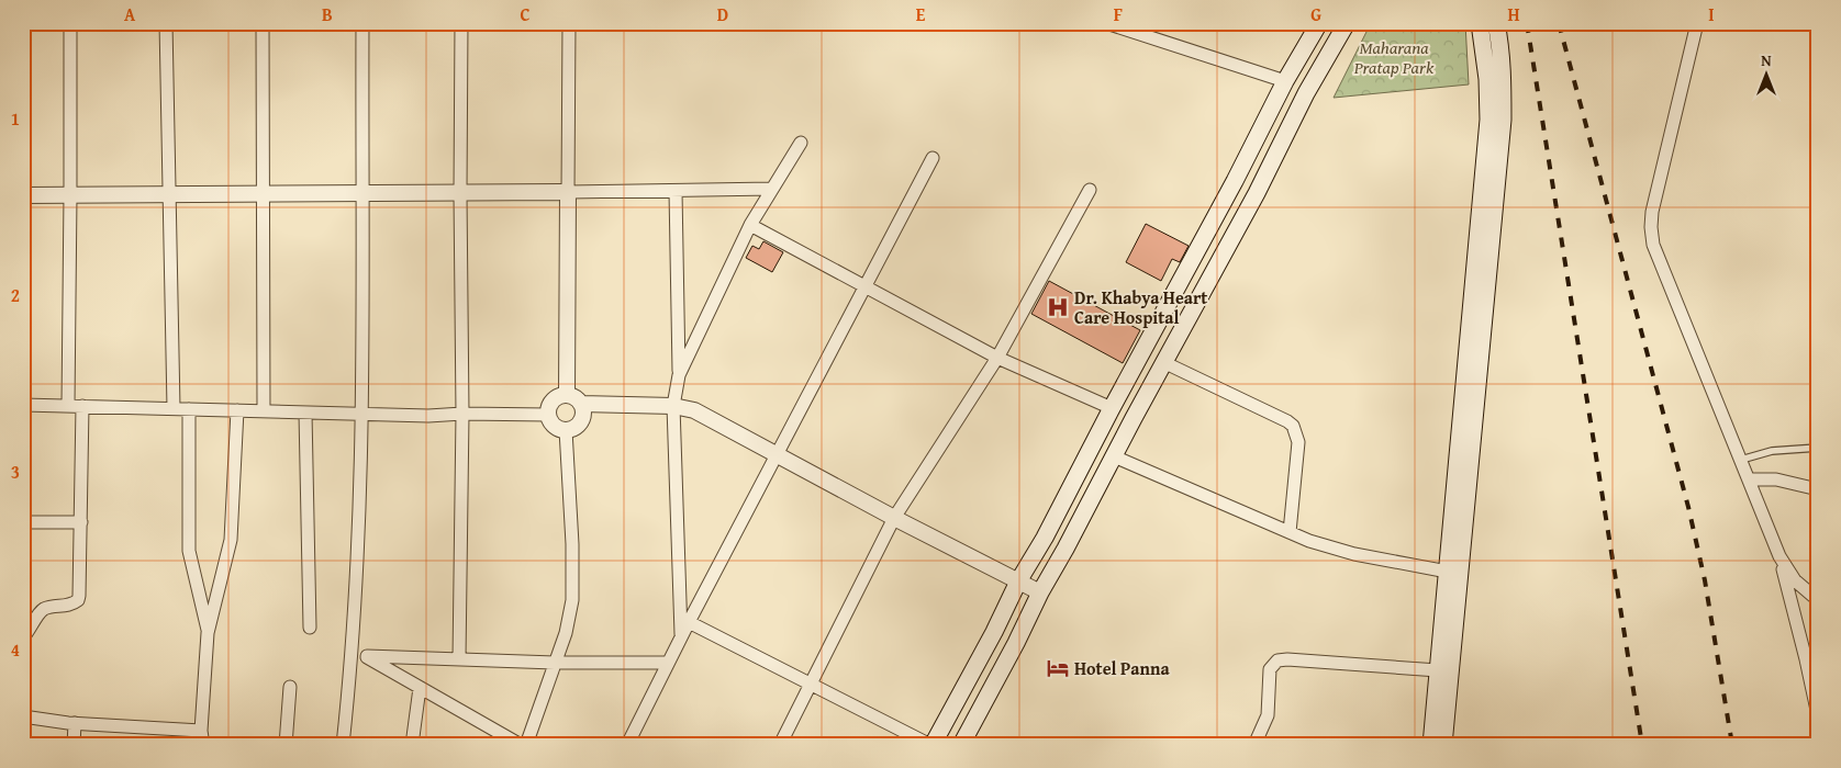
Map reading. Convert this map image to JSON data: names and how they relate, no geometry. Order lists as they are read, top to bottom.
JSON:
{
  "parks": ["Maharana Pratap Park"],
  "places": {
    "hospital": ["Dr. Khabya Heart Care Hospital"],
    "hotel": ["Hotel Panna"]
  },
  "north": "top",
  "grid": {
    "columns": [
      "A",
      "B",
      "C",
      "D",
      "E",
      "F",
      "G",
      "H",
      "I"
    ],
    "rows": [
      "1",
      "2",
      "3",
      "4"
    ]
  }
}
